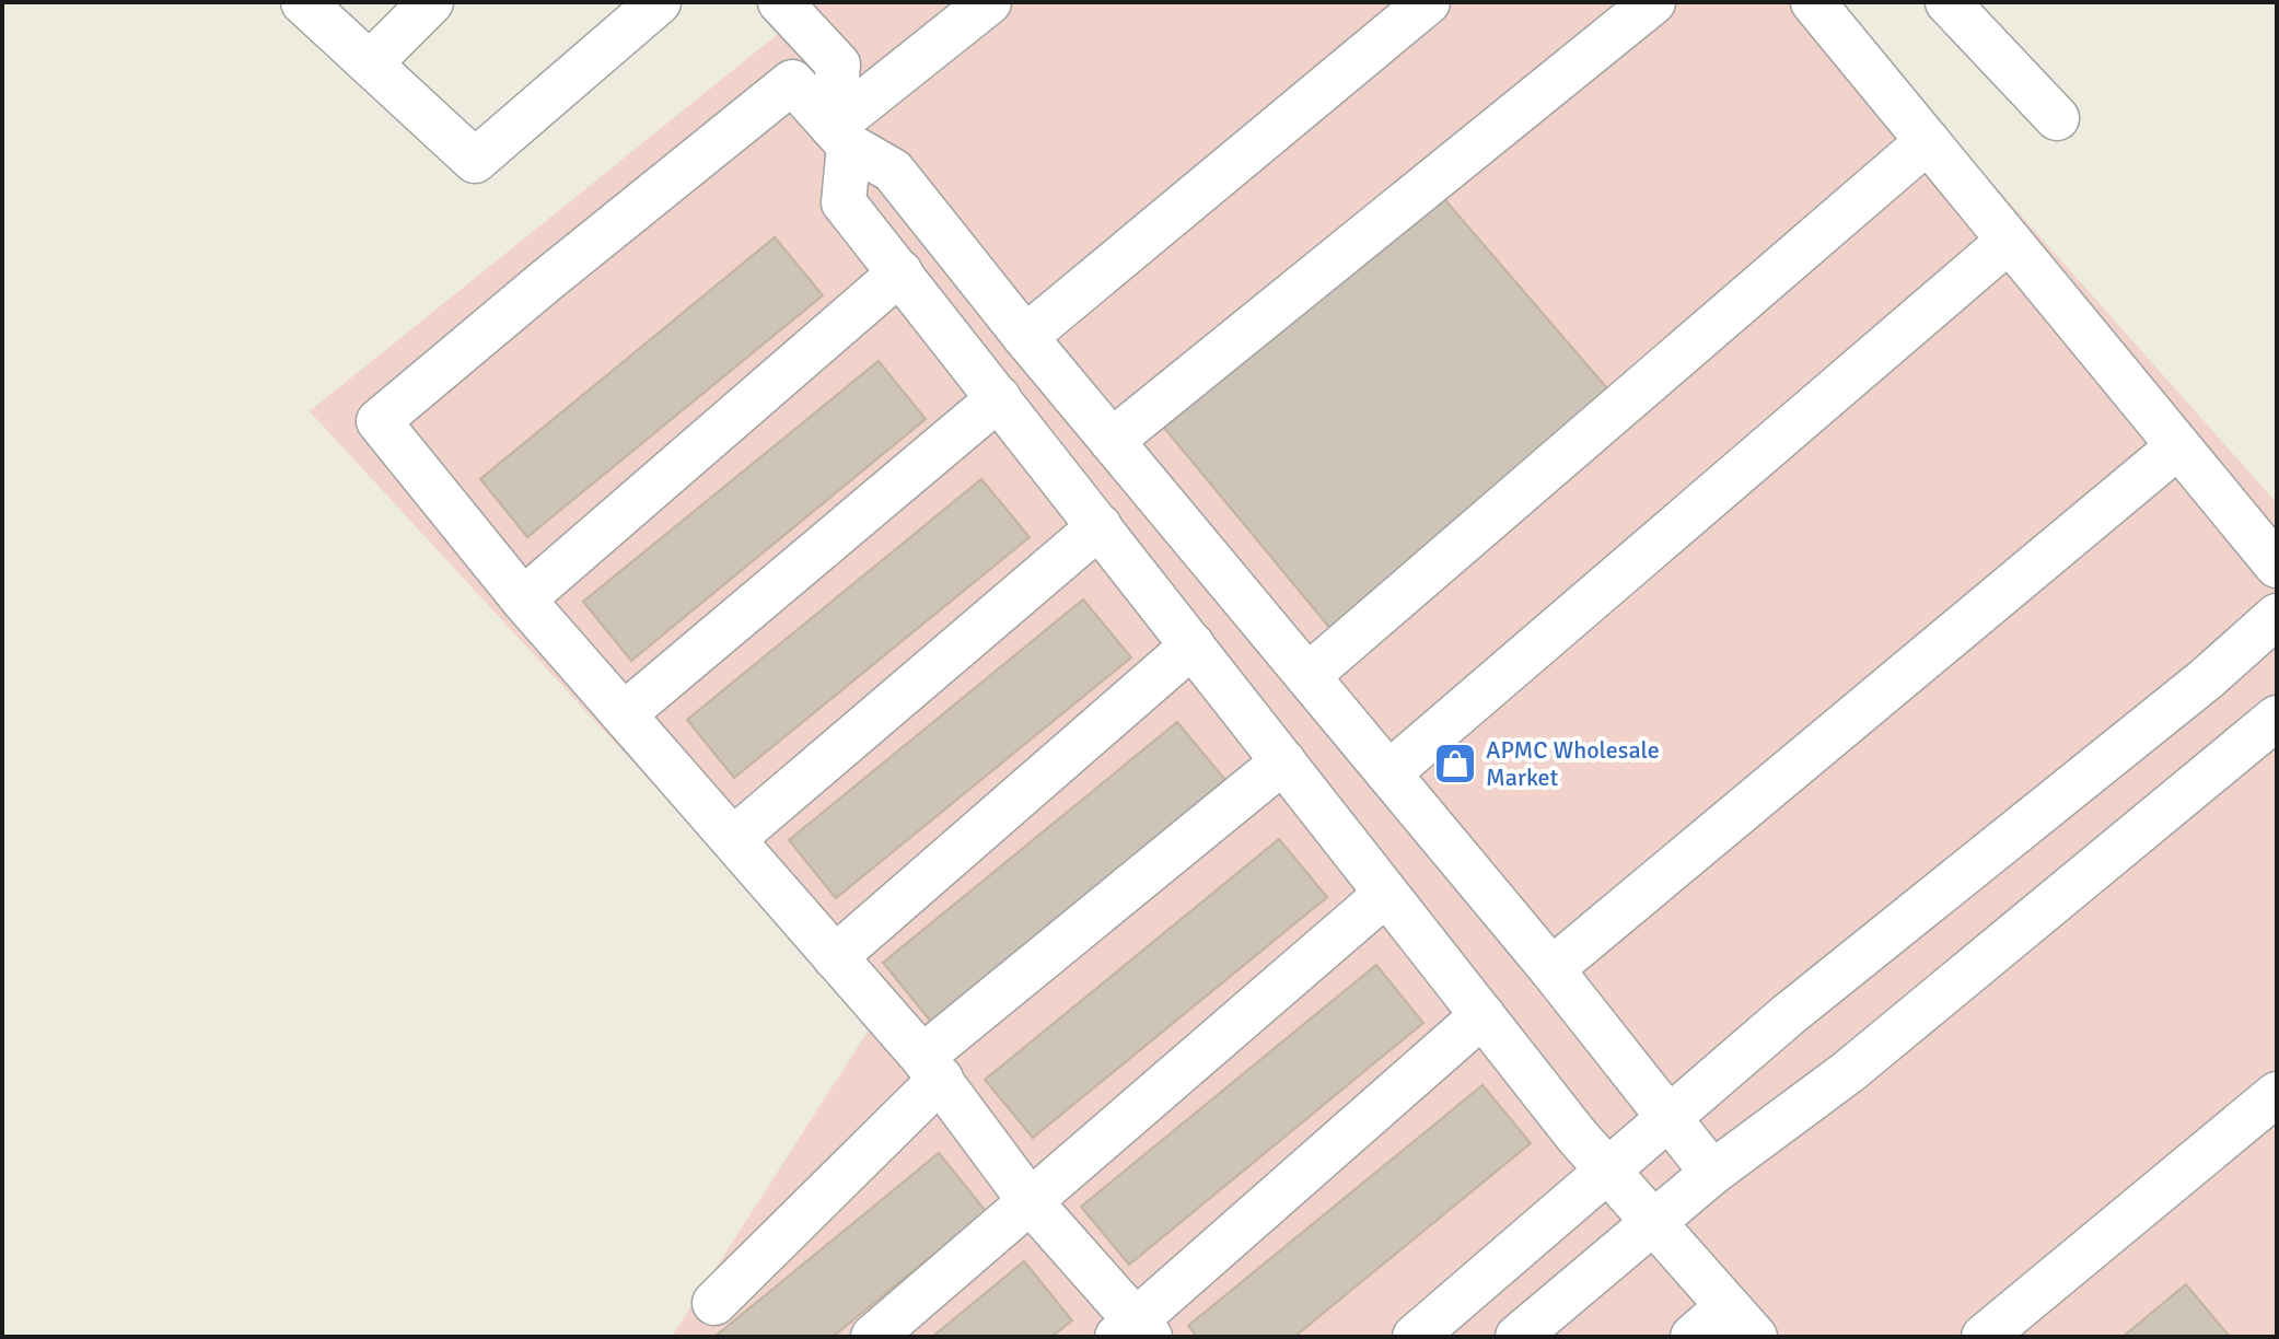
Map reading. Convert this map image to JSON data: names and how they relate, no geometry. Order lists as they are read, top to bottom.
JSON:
{
  "places": {
    "shop": ["APMC Wholesale Market"]
  }
}
